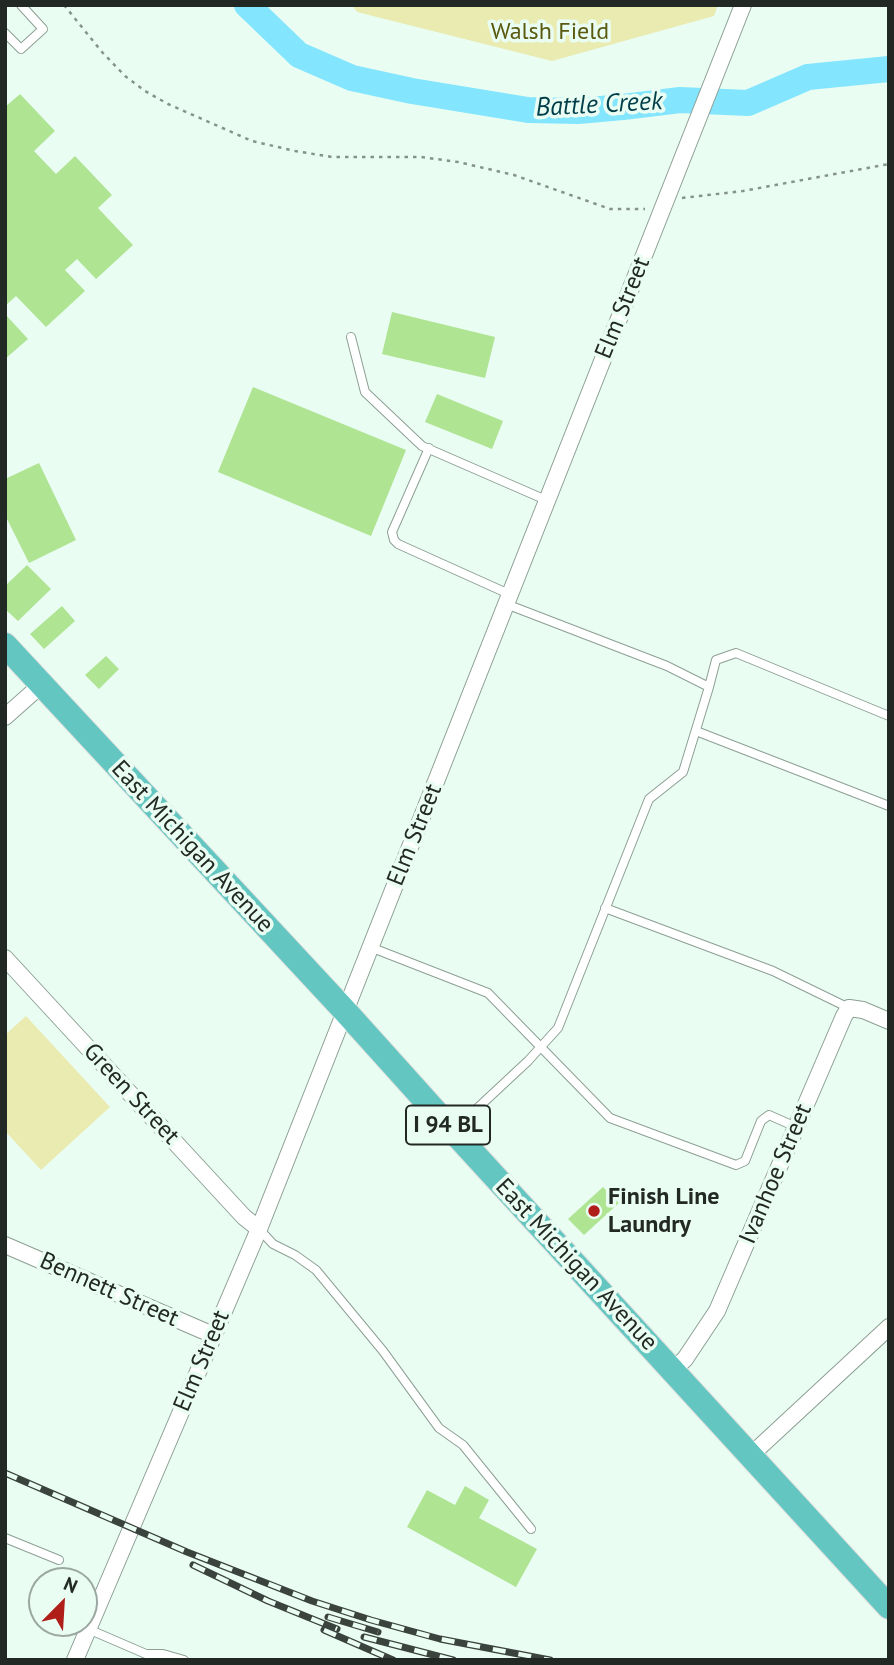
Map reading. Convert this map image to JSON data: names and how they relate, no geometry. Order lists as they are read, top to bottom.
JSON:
{
  "streets": {
    "highway": ["East Michigan Avenue", "I 94 BL"],
    "street": [
      "Elm Street",
      "Green Street",
      "Ivanhoe Street",
      "Bennett Street"
    ]
  },
  "crossings": [
    ["Elm Street", "East Michigan Avenue"],
    ["Elm Street", "Green Street"],
    ["Elm Street", "Bennett Street"],
    ["East Michigan Avenue", "Ivanhoe Street"]
  ],
  "water": ["Battle Creek"],
  "parks": ["Walsh Field"],
  "places": ["Finish Line Laundry"],
  "north": "top right"
}
